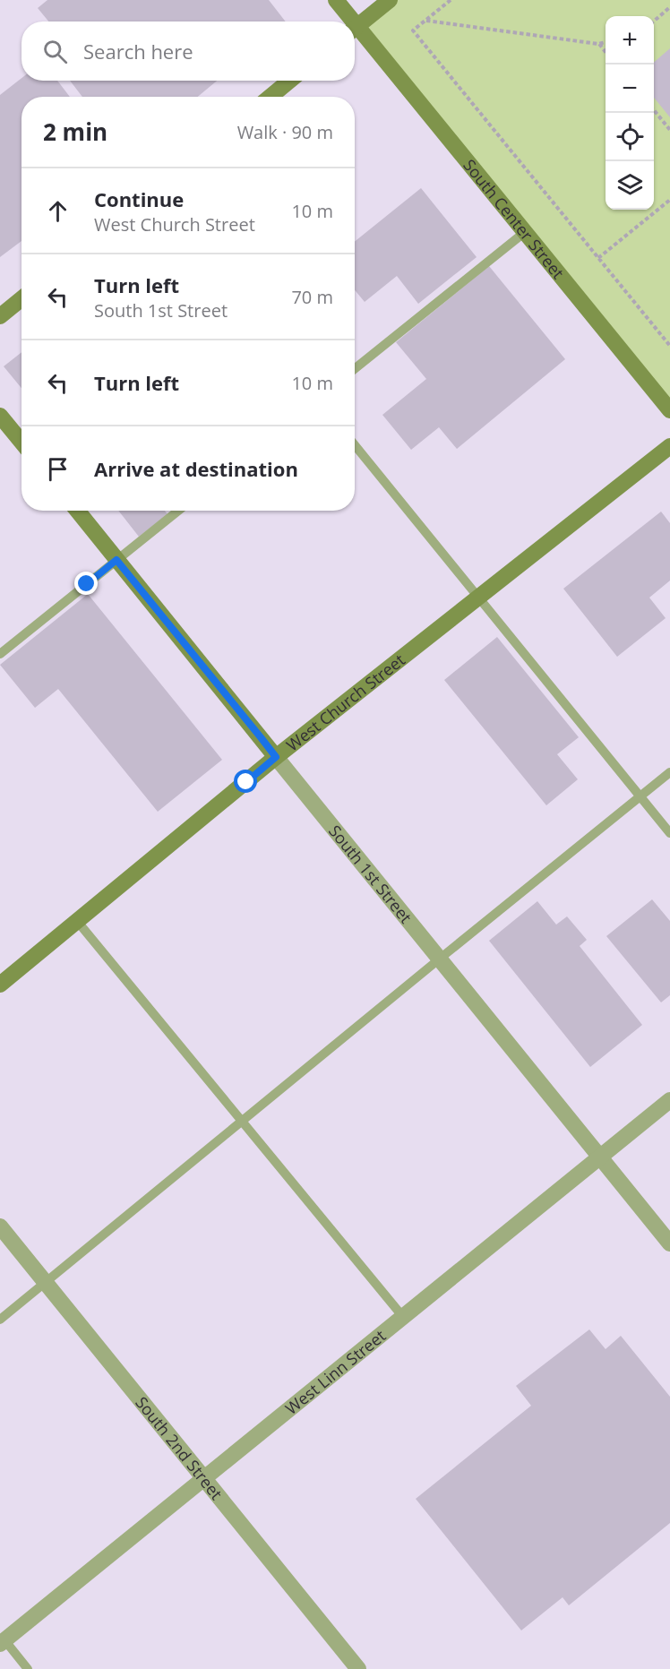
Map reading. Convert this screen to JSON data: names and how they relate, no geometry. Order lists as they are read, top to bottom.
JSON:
{
  "streets": {
    "street": [
      "South Center Street",
      "West Church Street",
      "South 1st Street",
      "West Linn Street",
      "South 2nd Street"
    ]
  },
  "crossings": [
    ["West Church Street", "South 1st Street"],
    ["South 1st Street", "West Linn Street"],
    ["West Linn Street", "South 2nd Street"]
  ],
  "page": {
    "map_buttons": ["+", "−"],
    "search": "Search here",
    "heading": ["2 min", "Walk · 90 m"],
    "list": [
      ["Continue", "West Church Street", "10 m"],
      ["Turn left", "South 1st Street", "70 m"],
      ["Turn left", "10 m"],
      "Arrive at destination"
    ]
  }
}
